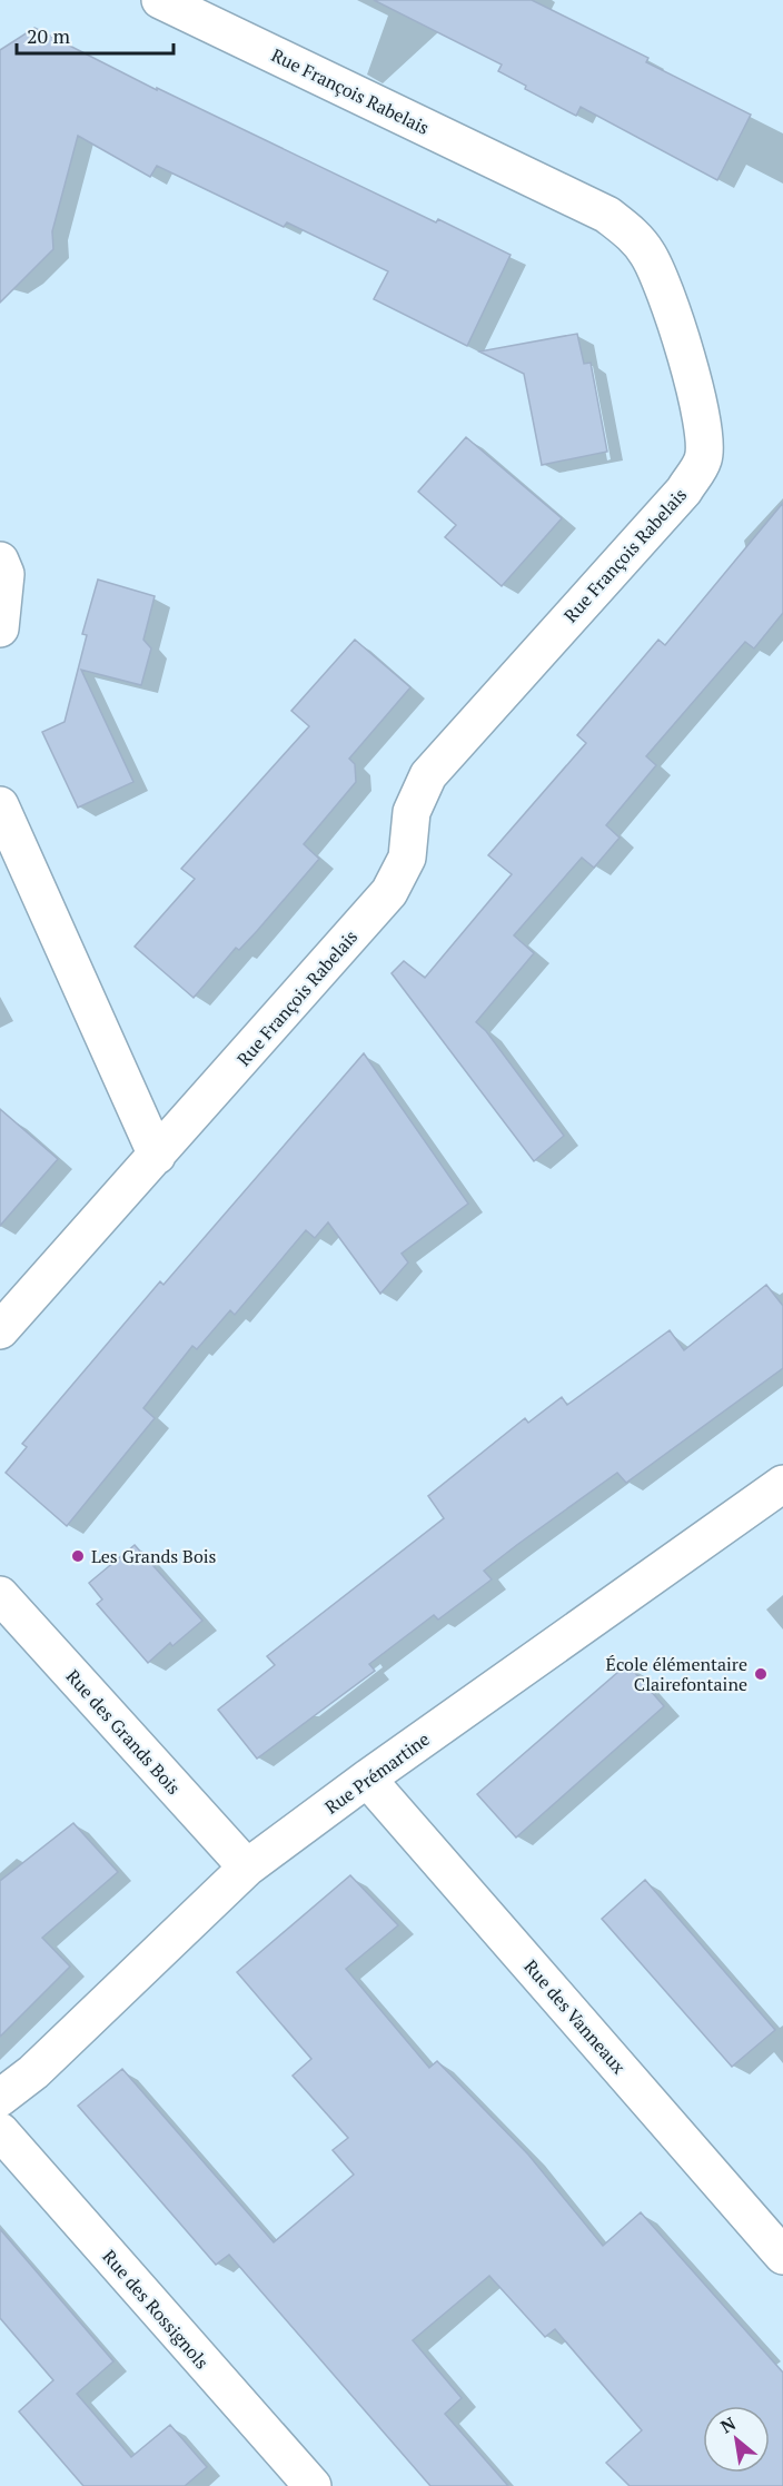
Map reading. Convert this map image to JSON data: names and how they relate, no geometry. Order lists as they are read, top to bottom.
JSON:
{
  "streets": {
    "street": [
      "Rue François Rabelais",
      "Rue des Grands Bois",
      "Rue Prémartine",
      "Rue des Vanneaux",
      "Rue des Rossignols"
    ]
  },
  "crossings": [
    ["Rue des Grands Bois", "Rue Prémartine"],
    ["Rue Prémartine", "Rue des Vanneaux"]
  ],
  "places": ["Les Grands Bois", "École élémentaire Clairefontaine"],
  "scale_bar": "20 m",
  "north": "top left"
}
